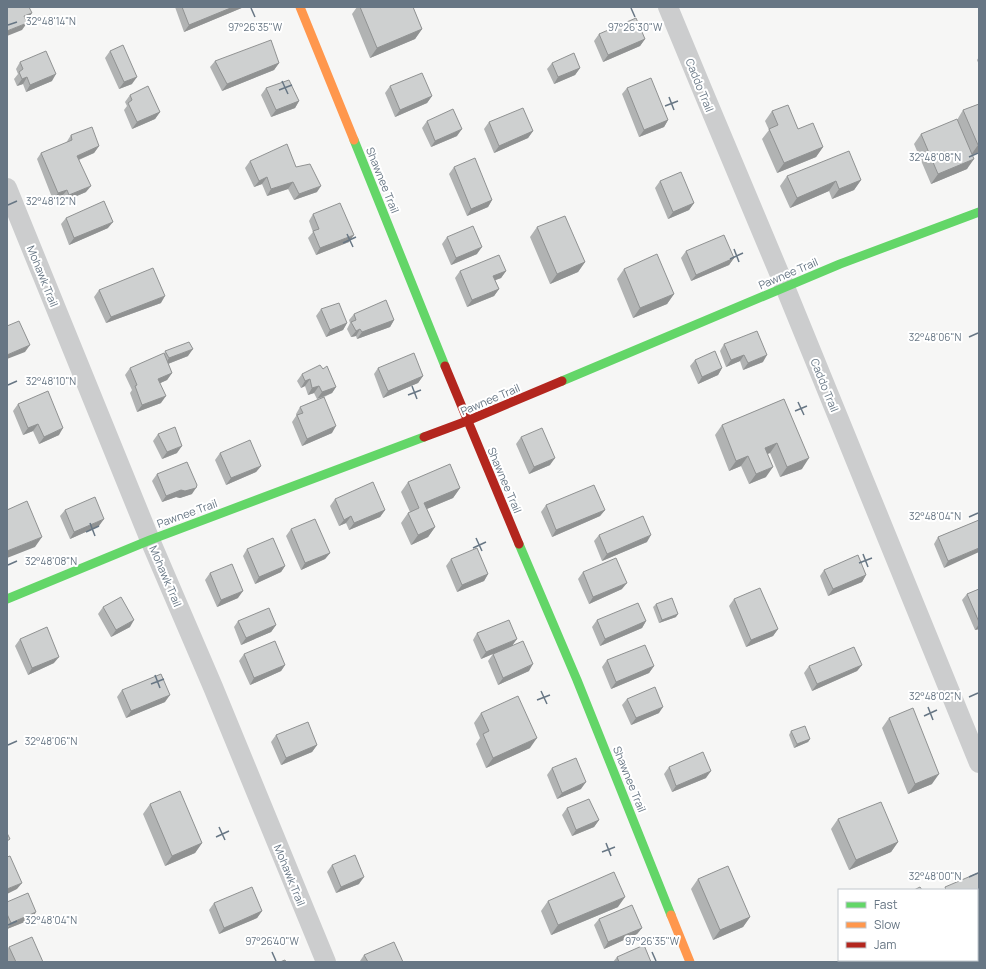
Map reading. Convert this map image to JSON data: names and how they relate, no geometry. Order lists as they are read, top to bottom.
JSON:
{
  "streets": {
    "street": [
      "Caddo Trail",
      "Shawnee Trail",
      "Pawnee Trail",
      "Mohawk Trail"
    ]
  },
  "crossings": [
    ["Caddo Trail", "Pawnee Trail"],
    ["Shawnee Trail", "Pawnee Trail"],
    ["Pawnee Trail", "Mohawk Trail"]
  ],
  "legend": ["Fast", "Slow", "Jam"],
  "coordinates": [
    "32°48'14\"N",
    "97°26'35\"W",
    "97°26'30\"W",
    "32°48'08\"N",
    "32°48'12\"N",
    "32°48'06\"N",
    "32°48'10\"N",
    "32°48'04\"N",
    "32°48'02\"N",
    "32°48'00\"N",
    "97°26'40\"W"
  ]
}
